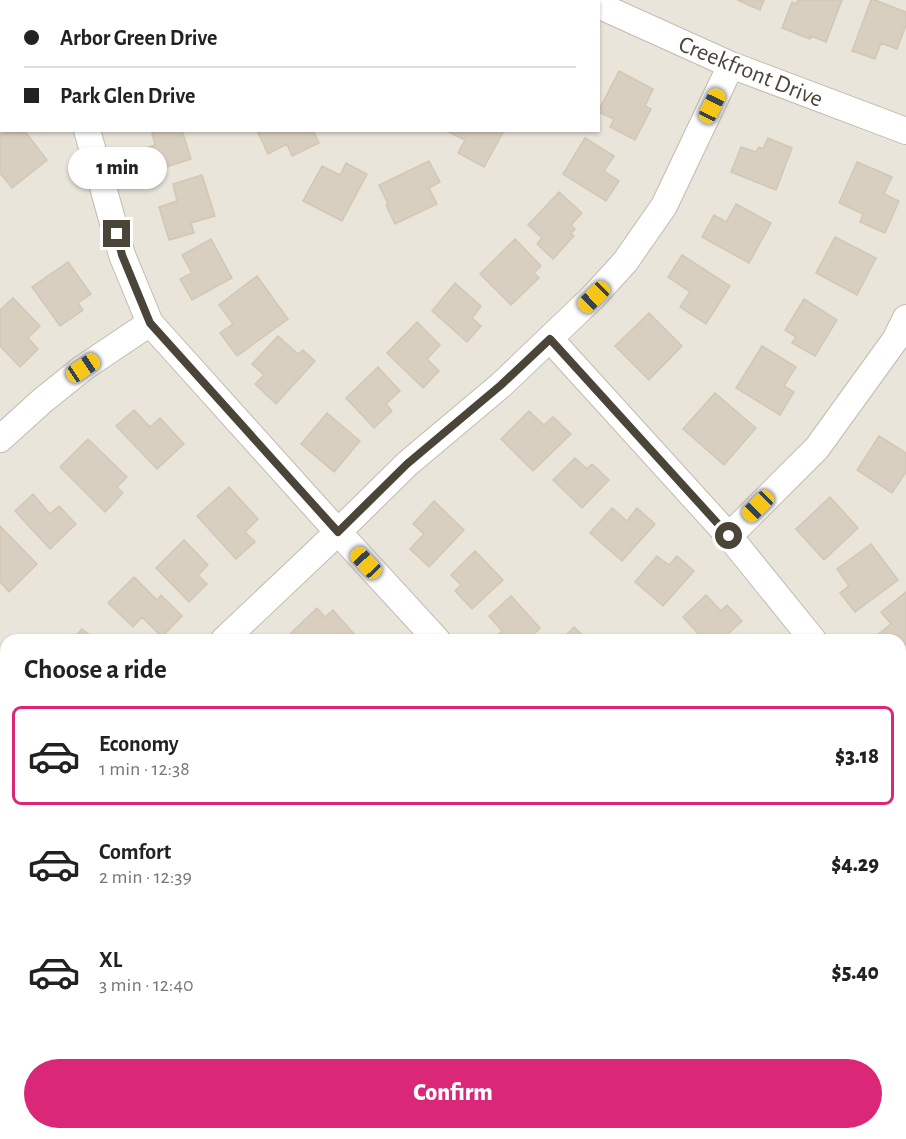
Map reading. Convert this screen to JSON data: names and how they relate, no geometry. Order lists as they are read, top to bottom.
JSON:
{
  "streets": {
    "street": ["Creekfront Drive"]
  },
  "page": {
    "banner": ["Arbor Green Drive", "Park Glen Drive"],
    "bubble": "1 min",
    "heading": "Choose a ride",
    "list": [
      {
        "name": "Economy",
        "note": "1 min · 12:38",
        "value": "$3.18"
      },
      {
        "name": "Comfort",
        "note": "2 min · 12:39",
        "value": "$4.29"
      },
      {
        "name": "XL",
        "note": "3 min · 12:40",
        "value": "$5.40"
      }
    ],
    "buttons": "Confirm"
  }
}
